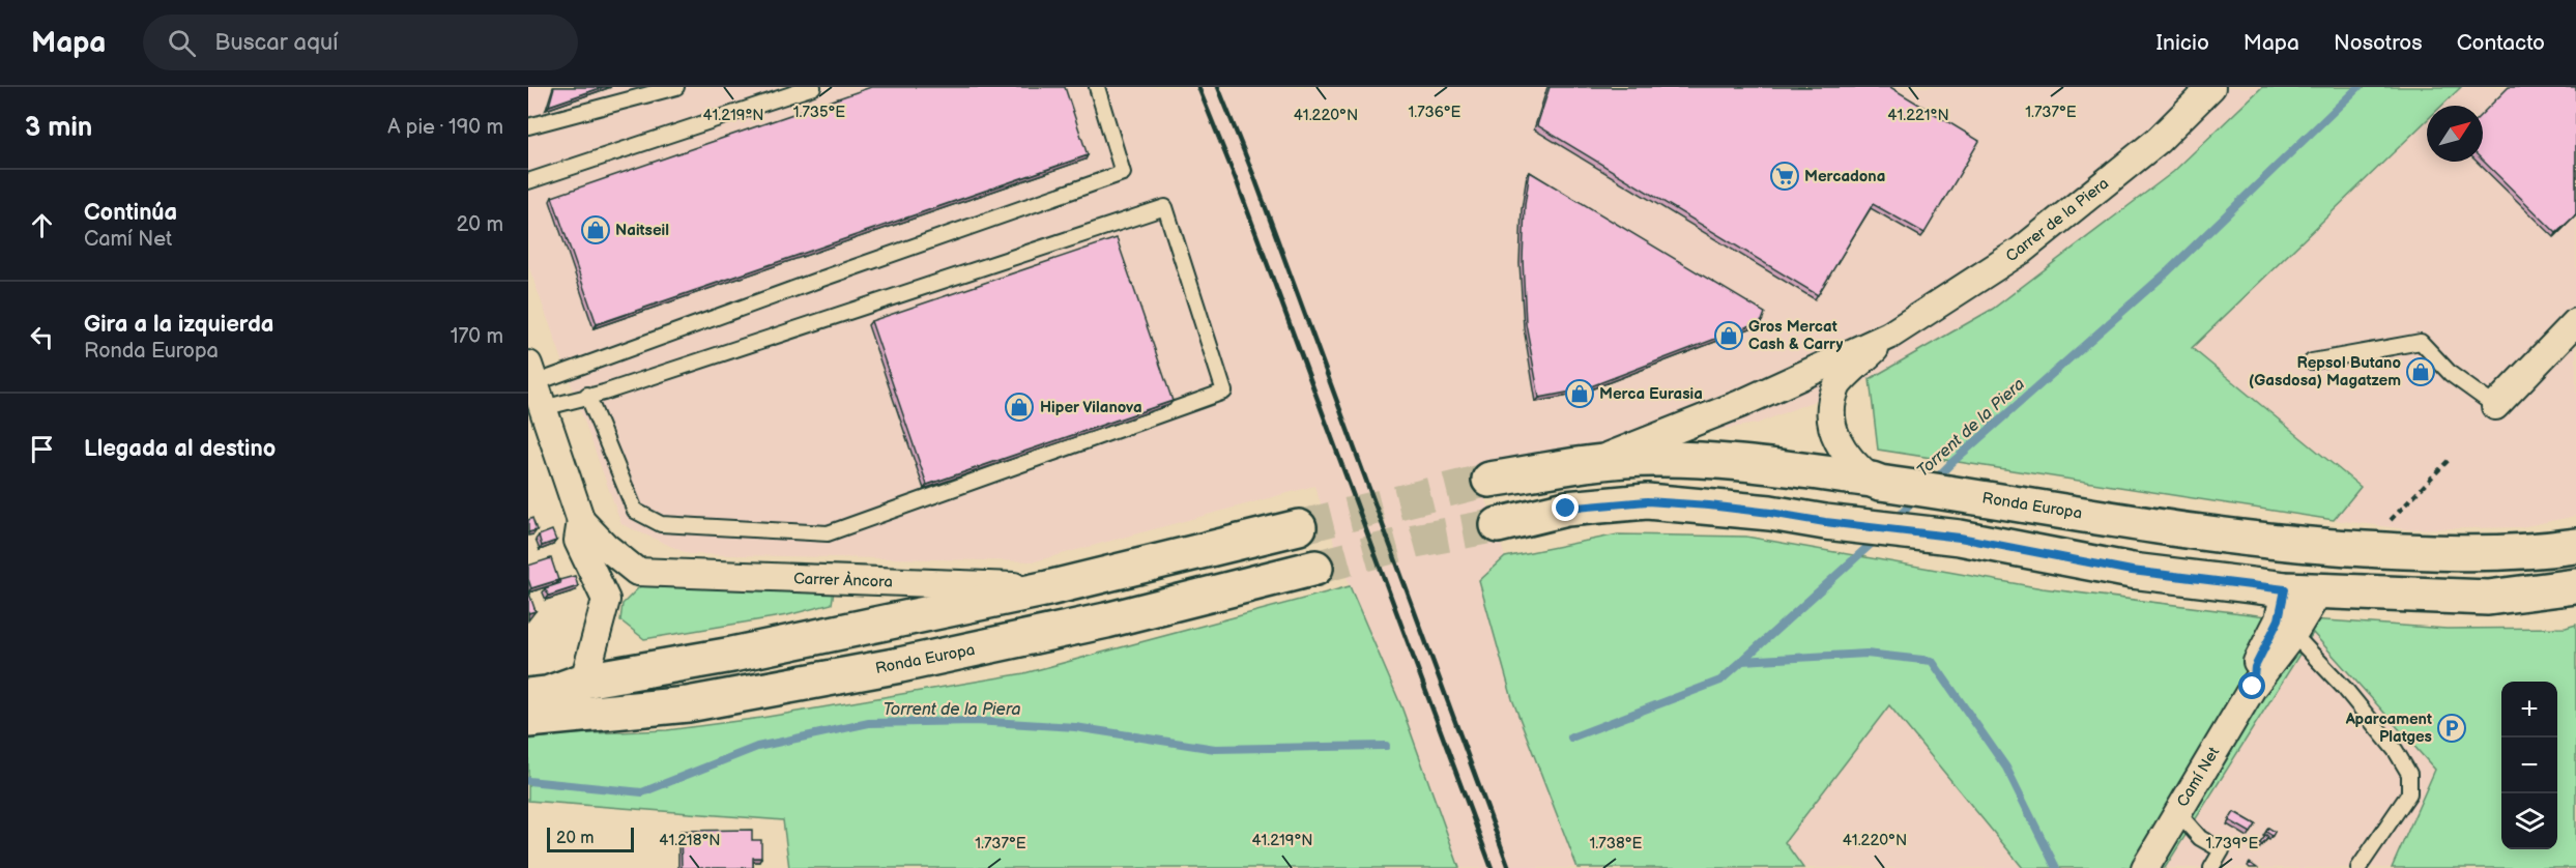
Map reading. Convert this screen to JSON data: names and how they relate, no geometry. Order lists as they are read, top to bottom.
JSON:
{
  "streets": {
    "street": [
      "Carrer de la Piera",
      "Ronda Europa",
      "Carrer Àncora",
      "Camí Net"
    ]
  },
  "crossings": [
    ["Carrer de la Piera", "Ronda Europa"]
  ],
  "water": ["Torrent de la Piera"],
  "places": {
    "supermarket": ["Mercadona"],
    "shop": [
      "Naitseil",
      "Gros Mercat Cash & Carry",
      "Repsol Butano (Gasdosa) Magatzem",
      "Merca Eurasia",
      "Hiper Vilanova"
    ],
    "parking": ["Aparcament Platges"]
  },
  "scale_bar": "20 m",
  "north": "top right",
  "page": {
    "header": "Mapa",
    "search": "Buscar aquí",
    "nav": [
      "Inicio",
      "Mapa",
      "Nosotros",
      "Contacto"
    ],
    "heading": ["3 min", "A pie · 190 m"],
    "list": [
      ["Continúa", "Camí Net", "20 m"],
      ["Gira a la izquierda", "Ronda Europa", "170 m"],
      "Llegada al destino"
    ],
    "map_buttons": ["+", "−"],
    "scale": "20 m"
  },
  "coordinates": [
    "1.735°E",
    "1.736°E",
    "1.737°E",
    "41.219°N",
    "41.220°N",
    "41.221°N",
    "41.218°N",
    "1.738°E",
    "1.739°E"
  ]
}
